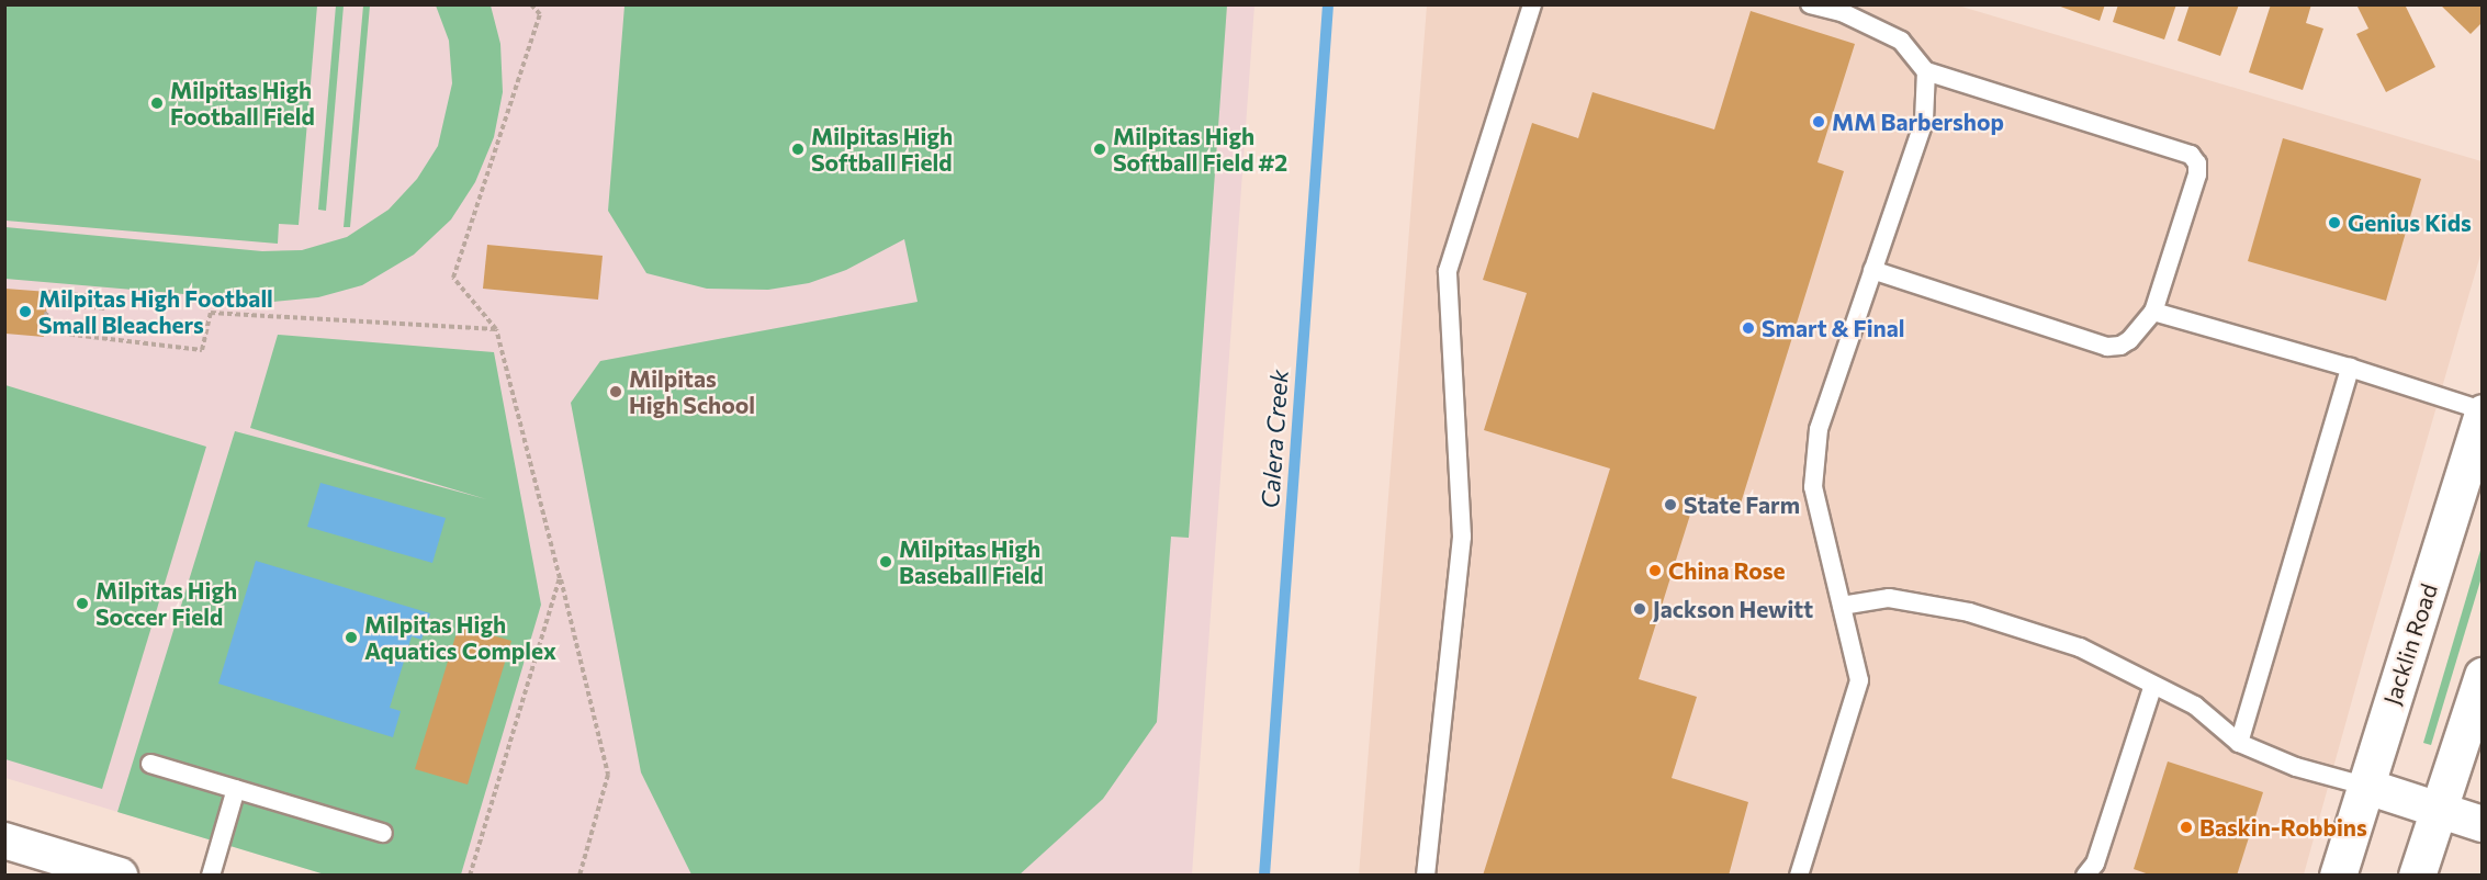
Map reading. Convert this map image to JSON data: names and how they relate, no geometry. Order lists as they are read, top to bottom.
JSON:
{
  "streets": {
    "main road": ["Jacklin Road"]
  },
  "water": ["Calera Creek"],
  "places": [
    "Milpitas High Football Field",
    "MM Barbershop",
    "Milpitas High Softball Field",
    "Milpitas High Softball Field #2",
    "Genius Kids",
    "Milpitas High Football Small Bleachers",
    "Smart & Final",
    "Milpitas High School",
    "State Farm",
    "Milpitas High Baseball Field",
    "China Rose",
    "Milpitas High Soccer Field",
    "Jackson Hewitt",
    "Milpitas High Aquatics Complex",
    "Baskin-Robbins"
  ]
}
